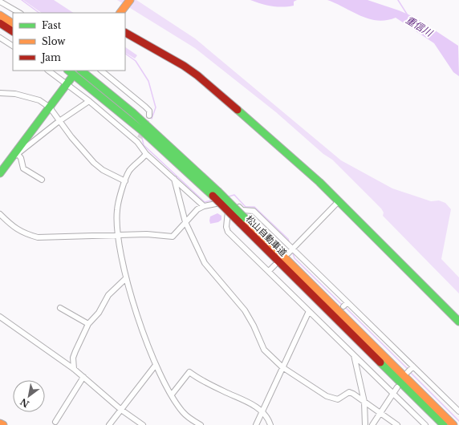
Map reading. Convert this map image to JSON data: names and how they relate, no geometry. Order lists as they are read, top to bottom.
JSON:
{
  "streets": {
    "main road": ["松山自動車道"]
  },
  "water": ["重信川"],
  "legend": ["Fast", "Slow", "Jam"],
  "north": "bottom left"
}
